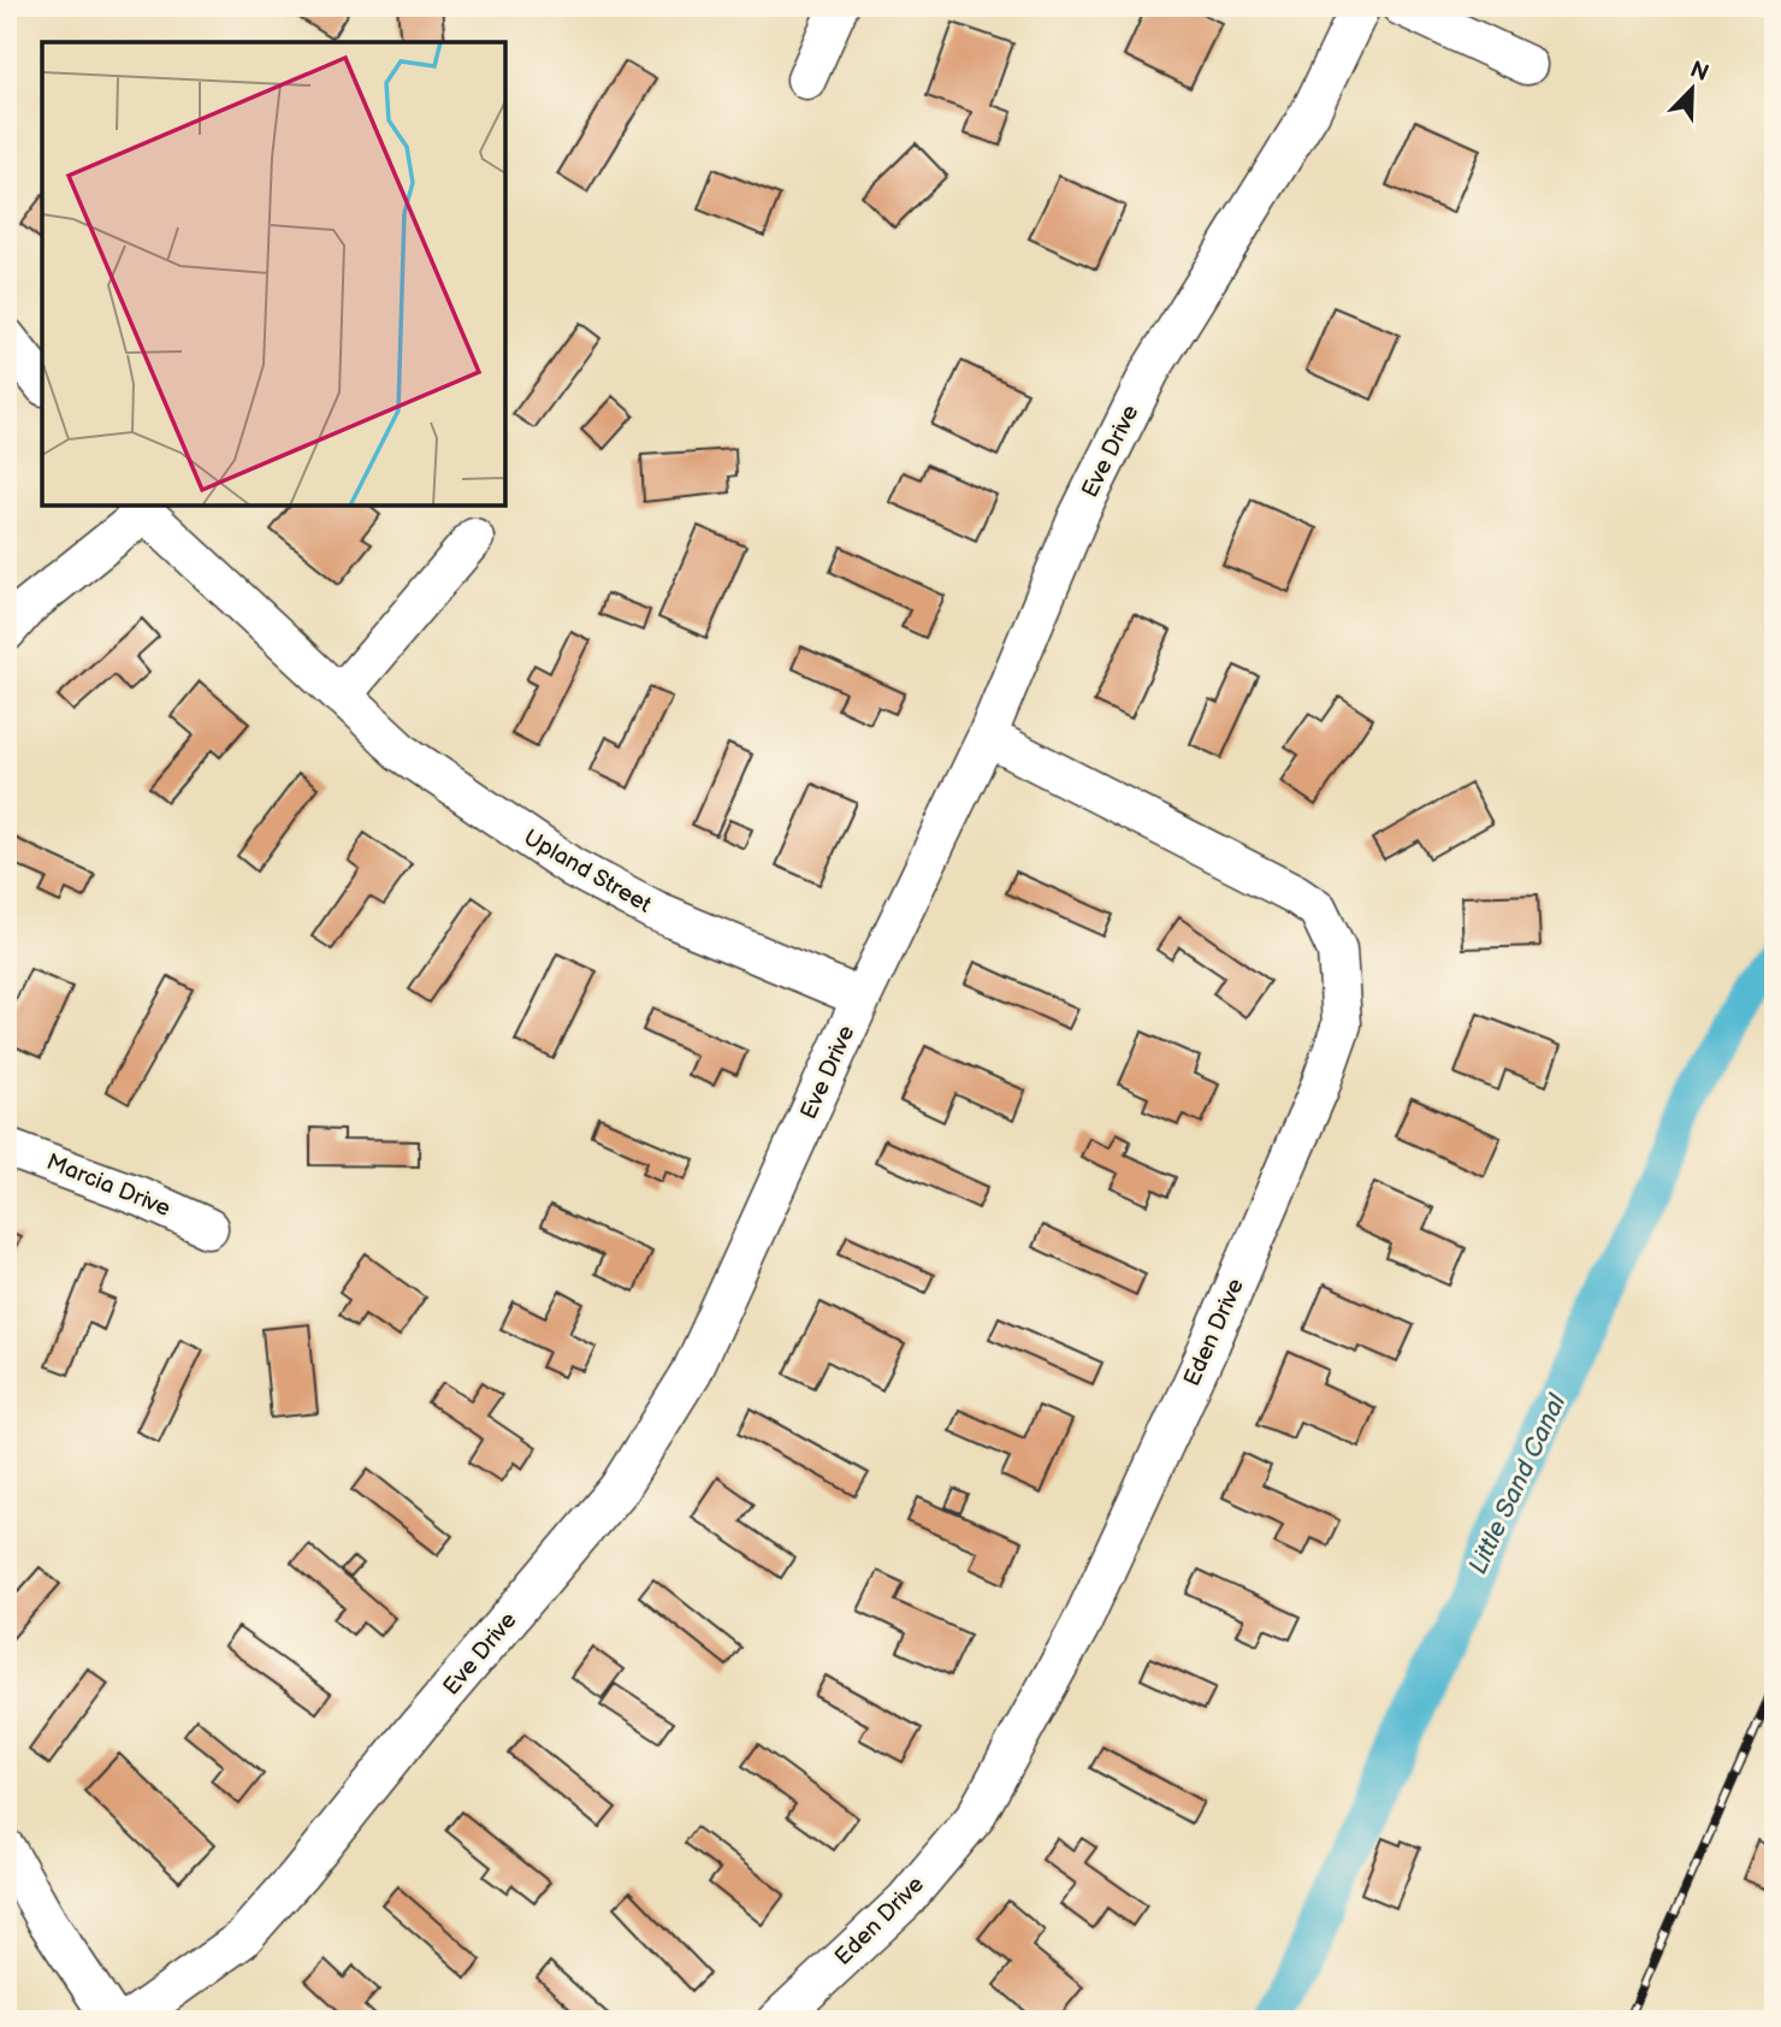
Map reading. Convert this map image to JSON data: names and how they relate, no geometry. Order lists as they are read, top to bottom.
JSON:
{
  "streets": {
    "street": [
      "Eve Drive",
      "Upland Street",
      "Marcia Drive",
      "Eden Drive"
    ]
  },
  "crossings": [
    ["Eve Drive", "Upland Street"],
    ["Eve Drive", "Eden Drive"]
  ],
  "water": ["Little Sand Canal"],
  "north": "top right"
}
